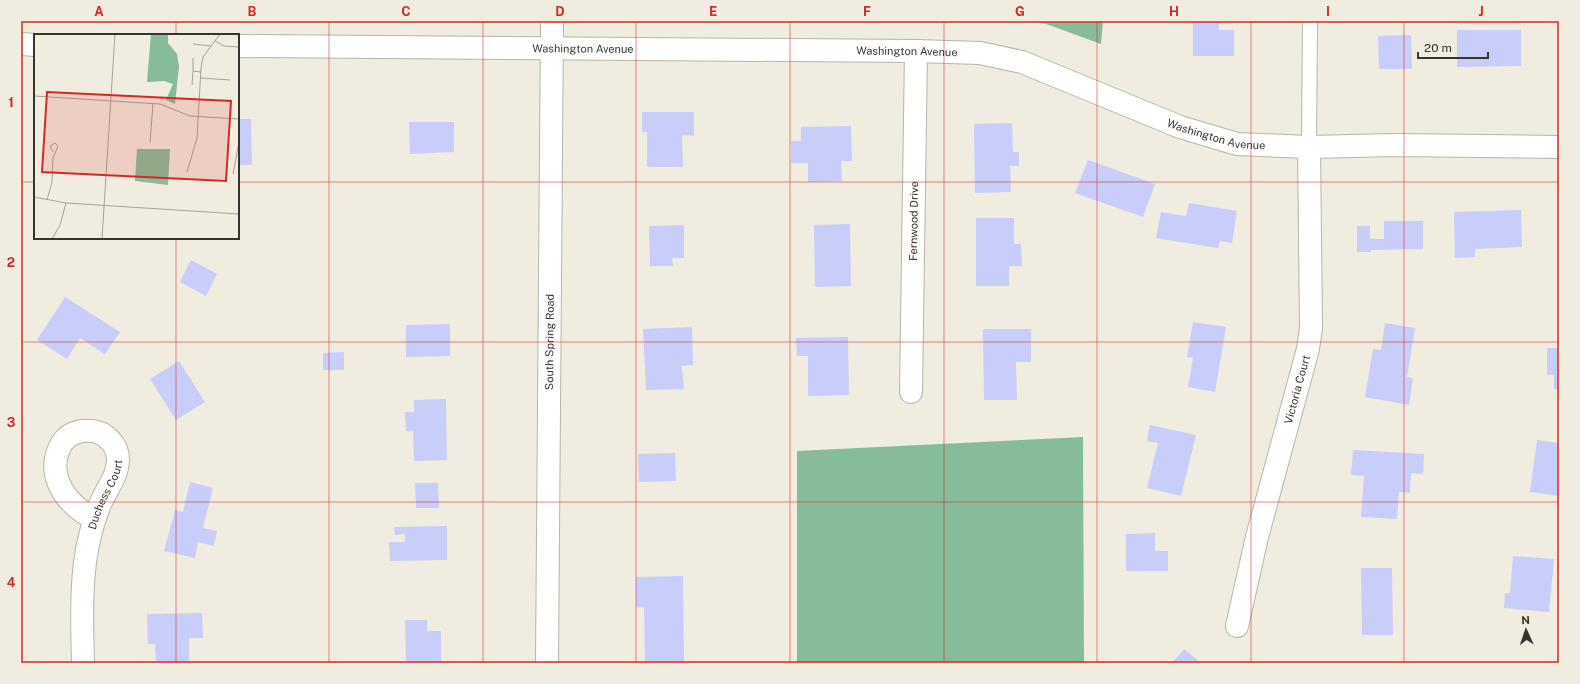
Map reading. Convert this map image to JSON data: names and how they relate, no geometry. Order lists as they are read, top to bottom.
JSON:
{
  "streets": {
    "street": [
      "Washington Avenue",
      "Fernwood Drive",
      "South Spring Road",
      "Victoria Court",
      "Duchess Court"
    ]
  },
  "crossings": [
    ["Washington Avenue", "Fernwood Drive"],
    ["Washington Avenue", "South Spring Road"],
    ["Washington Avenue", "Victoria Court"]
  ],
  "scale_bar": "20 m",
  "north": "top",
  "grid": {
    "columns": [
      "A",
      "B",
      "C",
      "D",
      "E",
      "F",
      "G",
      "H",
      "I",
      "J"
    ],
    "rows": [
      "1",
      "2",
      "3",
      "4"
    ]
  }
}
